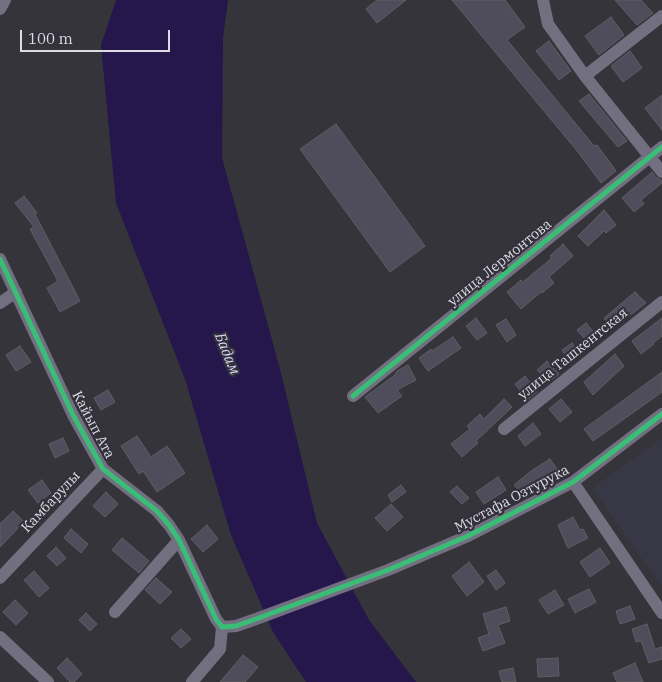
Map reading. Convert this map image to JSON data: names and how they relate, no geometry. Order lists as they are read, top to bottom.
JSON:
{
  "streets": {
    "street": [
      "улица Лермонтова",
      "улица Ташкентская",
      "Кайып Ата",
      "Мустафа Озтурука",
      "Камбарулы"
    ]
  },
  "crossings": [
    ["Кайып Ата", "Мустафа Озтурука"],
    ["Кайып Ата", "Камбарулы"]
  ],
  "water": ["Бадам"],
  "scale_bar": "100 m"
}
